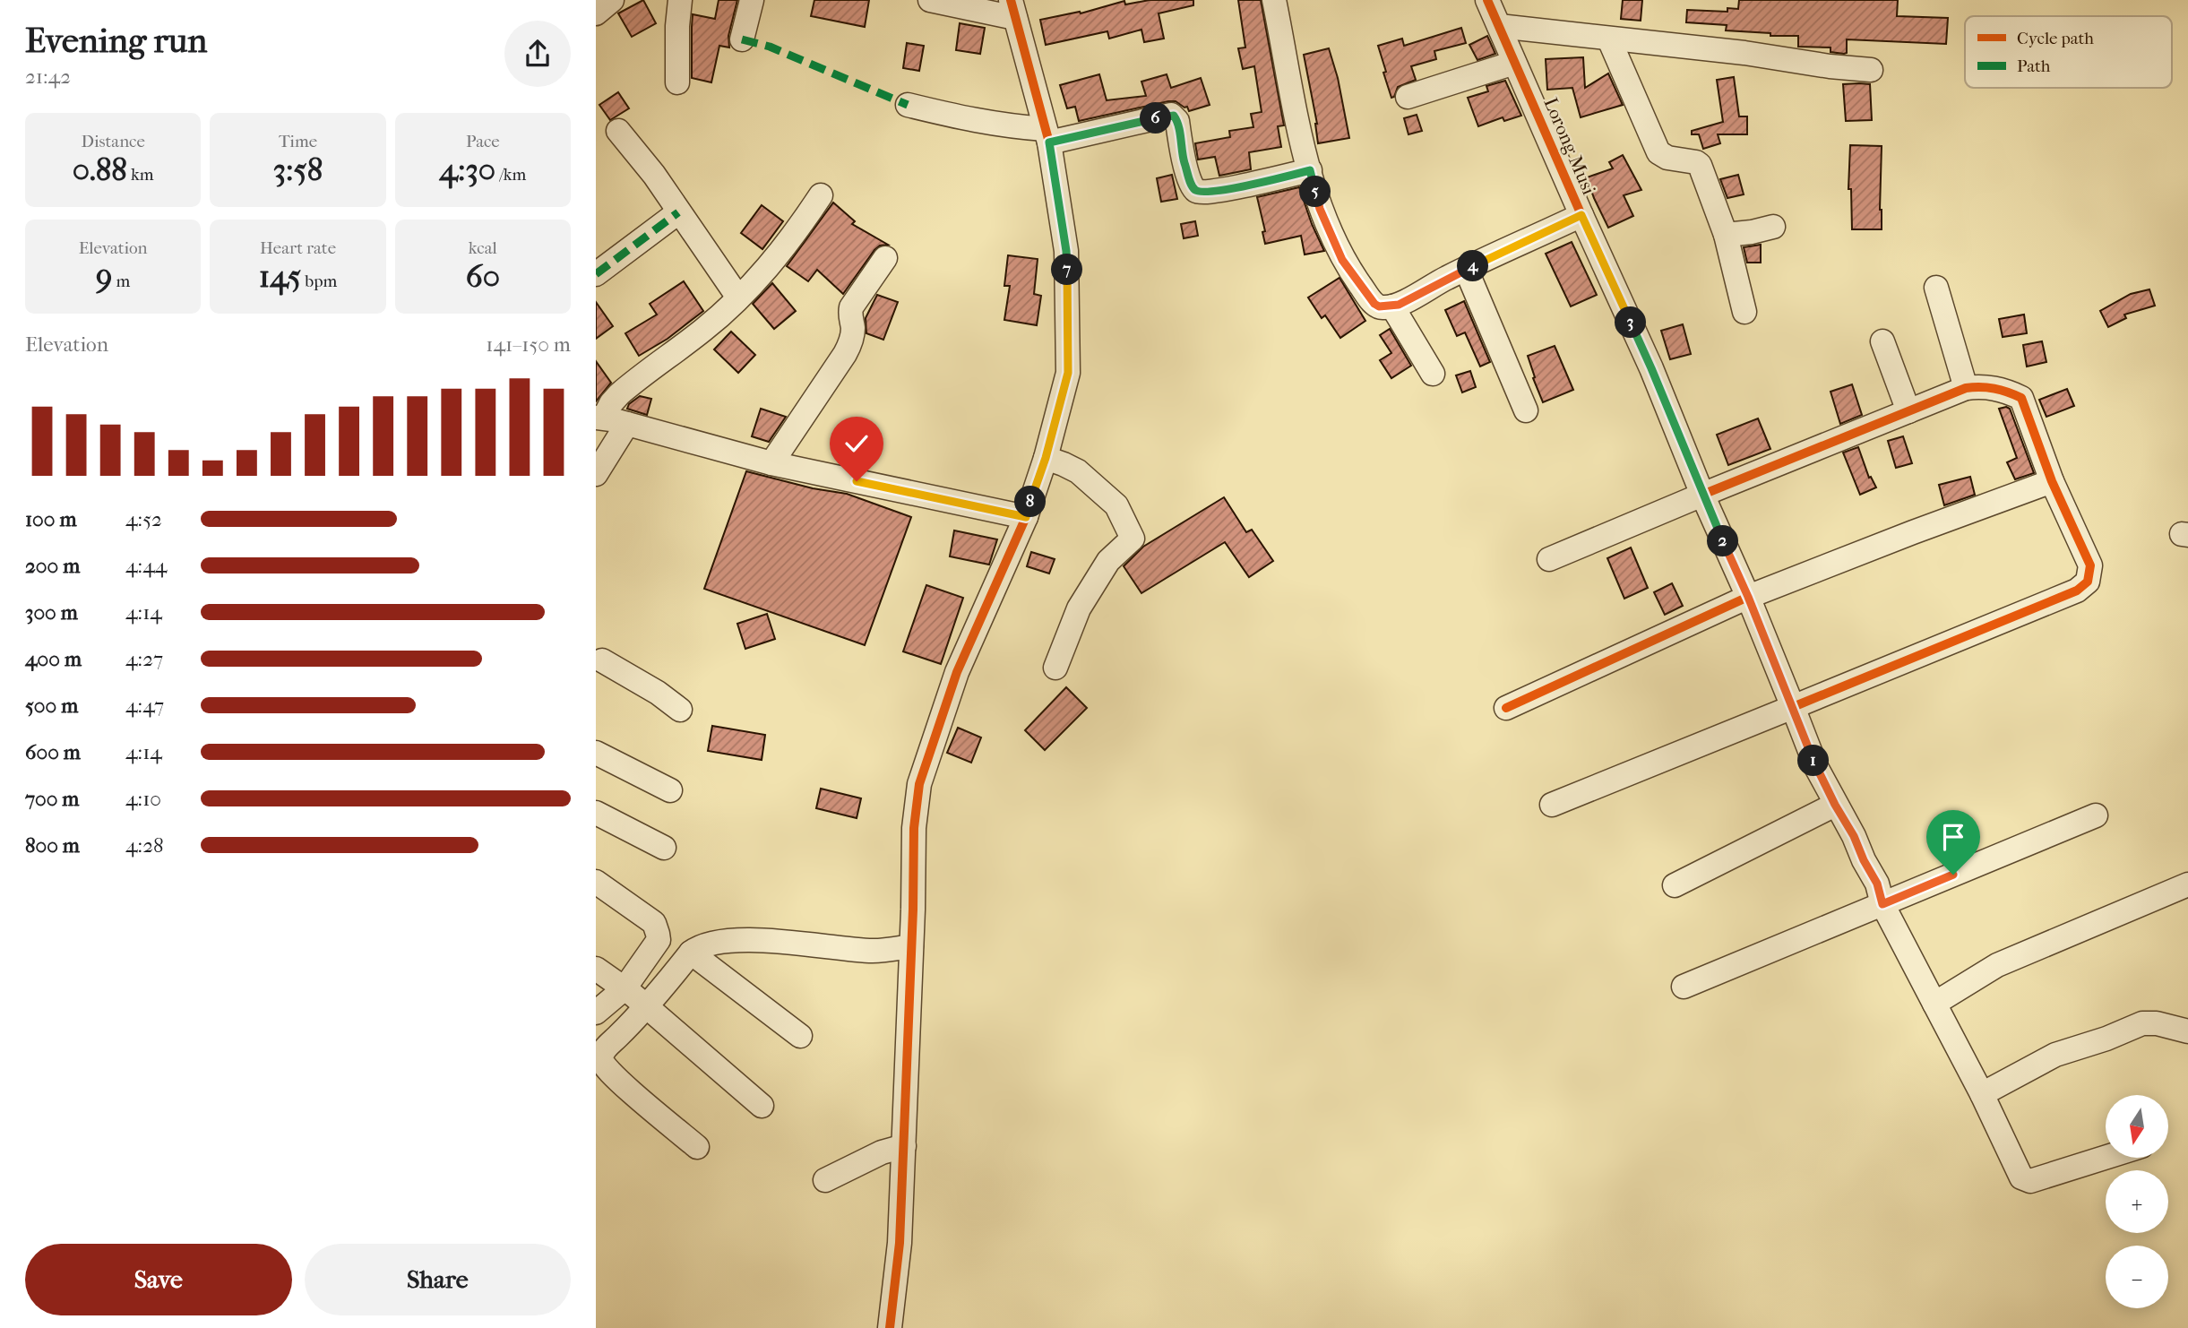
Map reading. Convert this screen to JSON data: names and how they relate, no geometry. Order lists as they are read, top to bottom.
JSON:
{
  "streets": {
    "street": ["Lorong Musi"]
  },
  "legend": ["Cycle path", "Path"],
  "north": "bottom",
  "page": {
    "heading": ["Evening run", "21:42"],
    "pins": [
      "6",
      "5",
      "4",
      "7",
      "3",
      "8",
      "2",
      "1"
    ],
    "stats": [
      ["Distance", "0.88 km"],
      ["Time", "3:58"],
      ["Pace", "4:30 /km"],
      ["Elevation", "9 m"],
      ["Heart rate", "145 bpm"],
      ["kcal", "60"]
    ],
    "chart": ["Elevation", "141–150 m"],
    "list": [
      {
        "name": "100 m",
        "note": "4:52"
      },
      {
        "name": "200 m",
        "note": "4:44"
      },
      {
        "name": "300 m",
        "note": "4:14"
      },
      {
        "name": "400 m",
        "note": "4:27"
      },
      {
        "name": "500 m",
        "note": "4:47"
      },
      {
        "name": "600 m",
        "note": "4:14"
      },
      {
        "name": "700 m",
        "note": "4:10"
      },
      {
        "name": "800 m",
        "note": "4:28"
      }
    ],
    "map_buttons": ["+", "−"],
    "buttons": ["Save", "Share"]
  }
}
